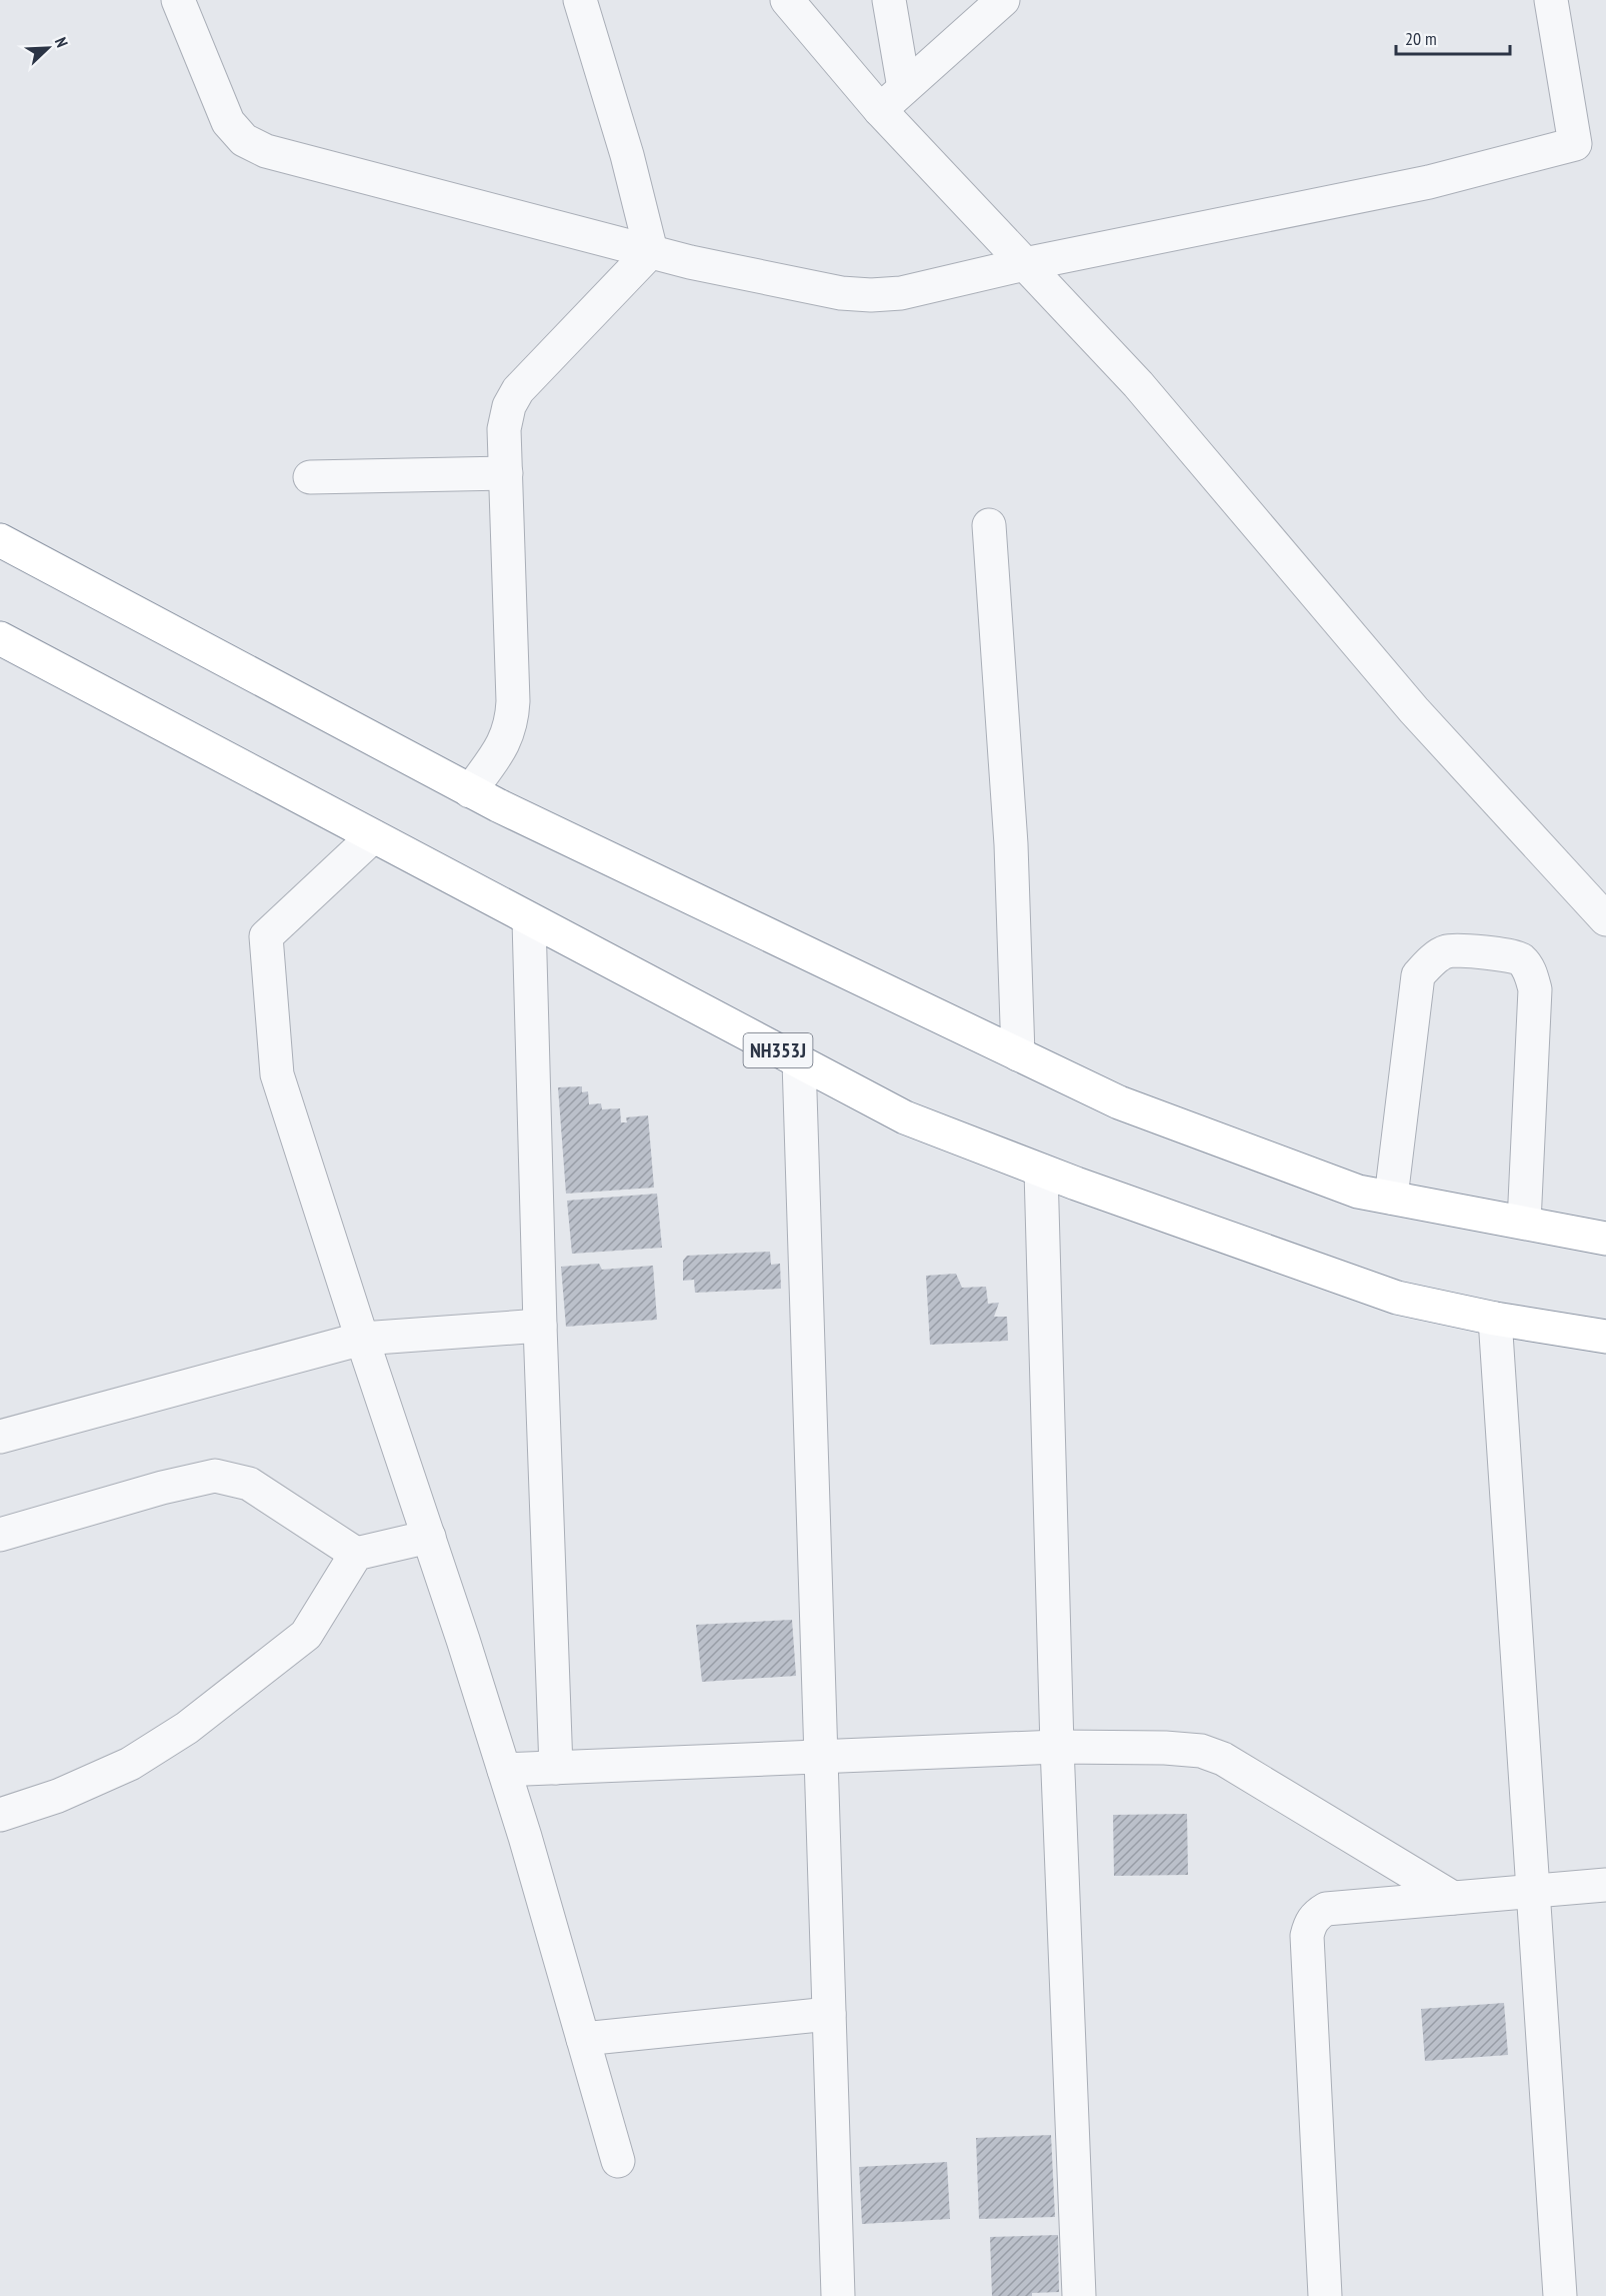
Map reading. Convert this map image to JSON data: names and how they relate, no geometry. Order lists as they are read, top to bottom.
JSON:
{
  "streets": {
    "highway": ["NH353J"]
  },
  "scale_bar": "20 m",
  "north": "top right"
}
